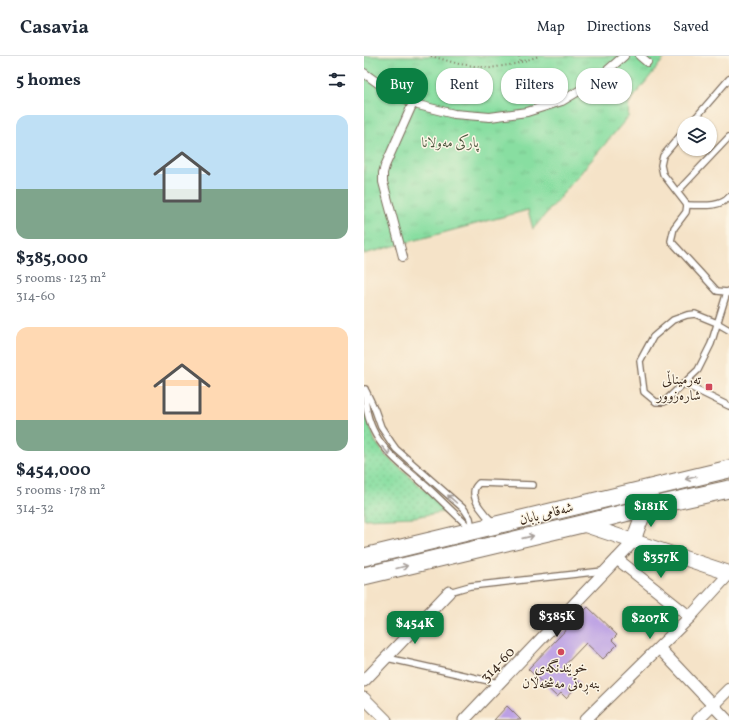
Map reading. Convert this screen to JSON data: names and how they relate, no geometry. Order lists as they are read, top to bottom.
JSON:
{
  "streets": {
    "main road": ["شەقامی بابان"],
    "street": ["314-60"]
  },
  "parks": ["پارکی مەولانا"],
  "places": {
    "transit": ["تەرمیناڵی شارەزوور"],
    "other": ["خوێندنگەی بنەڕەتی مەشخەڵان"]
  },
  "page": {
    "header": "Casavia",
    "nav": ["Map", "Directions", "Saved"],
    "heading": "5 homes",
    "chip": [
      "Buy",
      "Rent",
      "Filters",
      "New"
    ],
    "list": [
      {
        "name": "$385,000",
        "note": "5 rooms · 123 m² · 314-60"
      },
      {
        "name": "$454,000",
        "note": "5 rooms · 178 m² · 314-32"
      }
    ],
    "price": [
      "$181K",
      "$357K",
      "$385K",
      "$207K",
      "$454K"
    ]
  }
}
